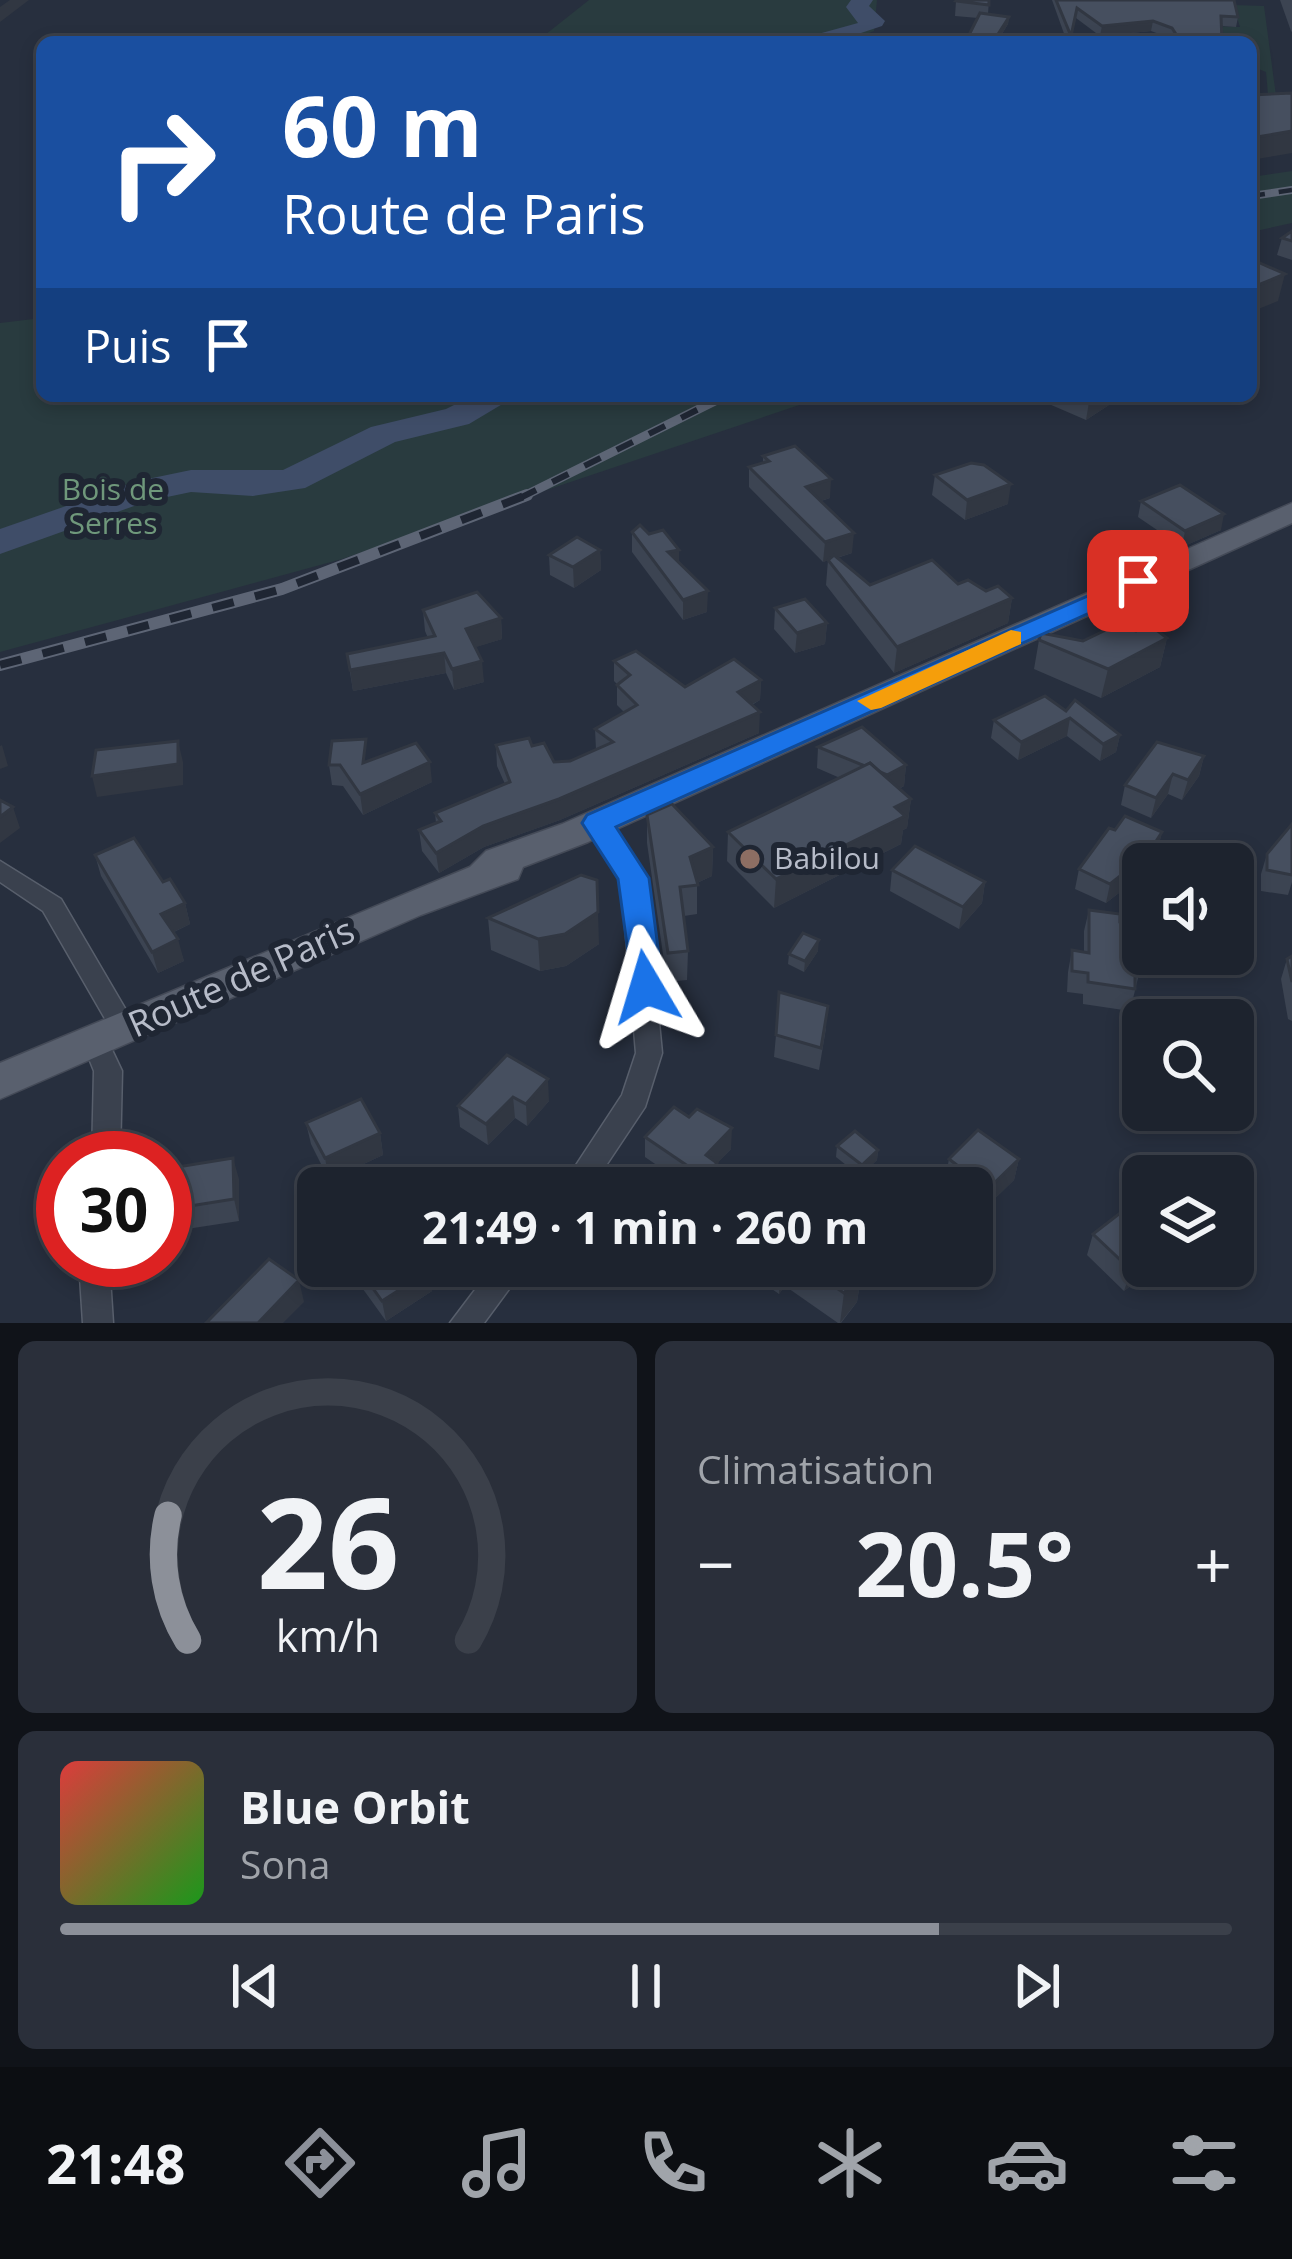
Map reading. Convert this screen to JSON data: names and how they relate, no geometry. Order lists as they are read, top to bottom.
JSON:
{
  "streets": {
    "main road": ["Route de Paris"]
  },
  "parks": ["Bois de Serres"],
  "places": ["Babilou"],
  "page": {
    "turn": ["60 m", "Route de Paris"],
    "then": "Puis",
    "limit": "30",
    "trip": "21:49 · 1 min · 260 m",
    "tile": "Climatisation",
    "heat": ["−", "20.5°", "+"],
    "song": ["Blue Orbit", "Sona"],
    "tabs": "21:48",
    "gauge": ["26", "km/h"]
  }
}
